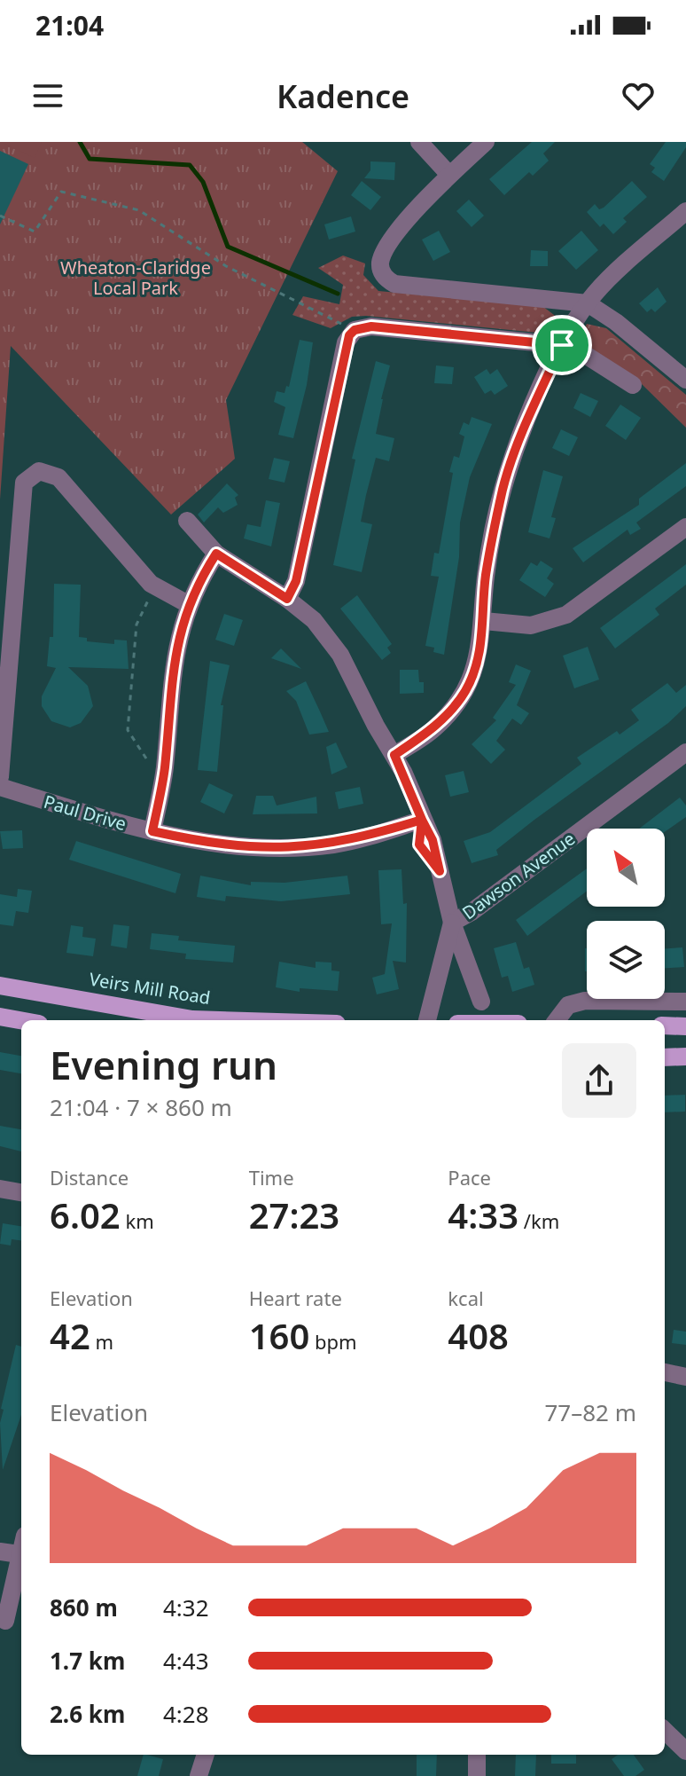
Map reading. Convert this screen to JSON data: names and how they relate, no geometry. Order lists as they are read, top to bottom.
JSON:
{
  "streets": {
    "main road": ["Veirs Mill Road"],
    "street": ["Paul Drive", "Dawson Avenue"]
  },
  "parks": ["Wheaton-Claridge Local Park"],
  "north": "top left",
  "page": {
    "status": "21:04",
    "header": "Kadence",
    "heading": ["Evening run", "21:04 · 7 × 860 m"],
    "stats": [
      ["Distance", "6.02 km"],
      ["Time", "27:23"],
      ["Pace", "4:33 /km"],
      ["Elevation", "42 m"],
      ["Heart rate", "160 bpm"],
      ["kcal", "408"]
    ],
    "chart": ["Elevation", "77–82 m"],
    "list": [
      {
        "name": "860 m",
        "note": "4:32"
      },
      {
        "name": "1.7 km",
        "note": "4:43"
      },
      {
        "name": "2.6 km",
        "note": "4:28"
      }
    ]
  }
}
